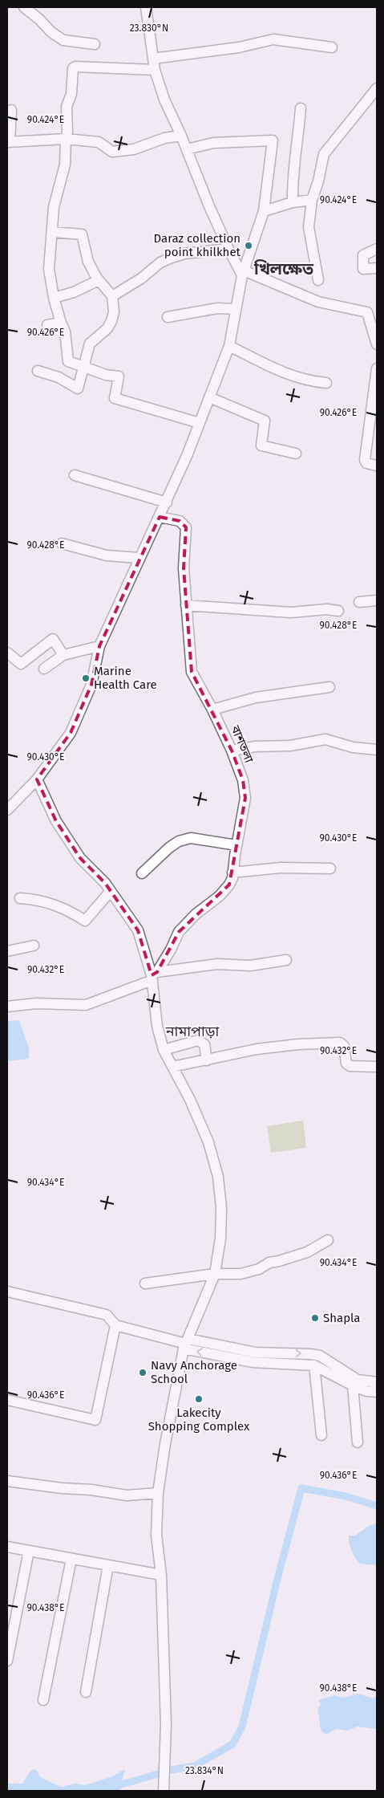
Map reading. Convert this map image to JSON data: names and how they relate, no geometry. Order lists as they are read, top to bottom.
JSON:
{
  "streets": {
    "street": ["বাশতলা"]
  },
  "districts": ["খিলক্ষেত", "নামাপাড়া"],
  "places": [
    "Daraz collection point khilkhet",
    "Marine Health Care",
    "Shapla",
    "Navy Anchorage School",
    "Lakecity Shopping Complex"
  ],
  "coordinates": [
    "23.830°N",
    "90.424°E",
    "90.426°E",
    "90.428°E",
    "90.430°E",
    "90.432°E",
    "90.434°E",
    "90.436°E",
    "90.438°E",
    "23.834°N"
  ]
}
